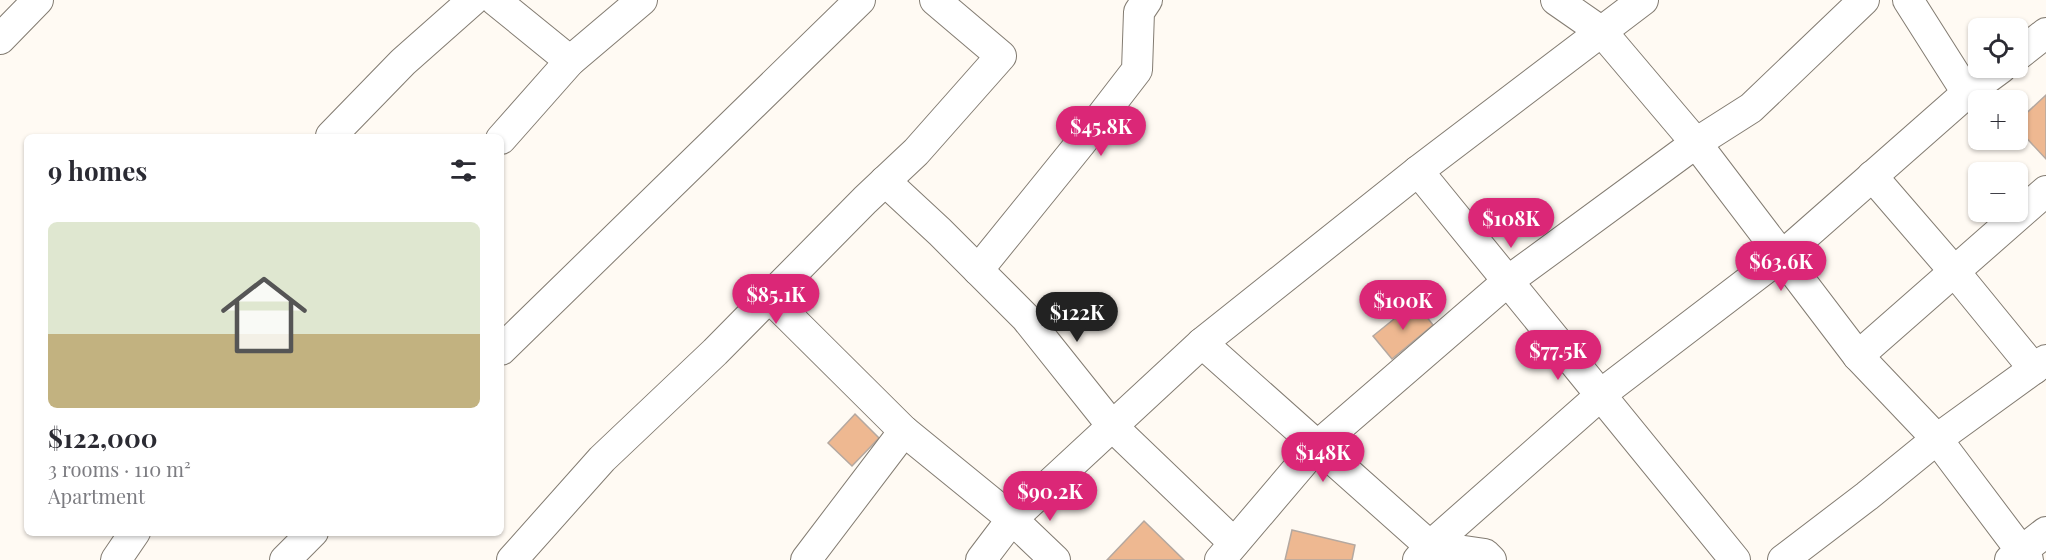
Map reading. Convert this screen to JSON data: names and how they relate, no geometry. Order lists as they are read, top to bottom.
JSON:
{
  "page": {
    "map_buttons": ["+", "−"],
    "price": [
      "$45.8K",
      "$108K",
      "$63.6K",
      "$85.1K",
      "$100K",
      "$122K",
      "$77.5K",
      "$148K",
      "$90.2K"
    ],
    "heading": "9 homes",
    "list": [
      {
        "name": "$122,000",
        "note": "3 rooms · 110 m² · Apartment"
      }
    ]
  }
}
